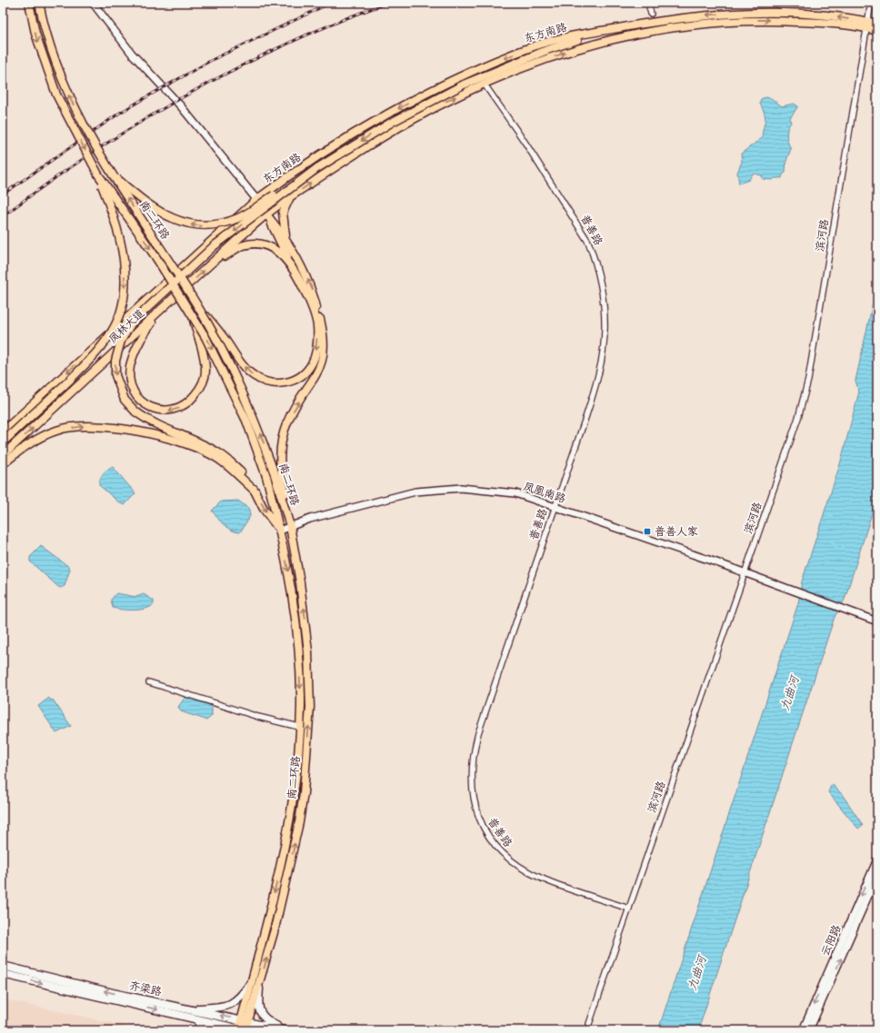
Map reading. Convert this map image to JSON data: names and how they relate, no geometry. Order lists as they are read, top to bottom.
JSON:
{
  "streets": {
    "main road": [
      "东方南路",
      "南二环路",
      "凤林大道",
      "齐梁路"
    ],
    "street": [
      "普善路",
      "滨河路",
      "凤凰南路",
      "云阳路"
    ]
  },
  "crossings": [
    ["东方南路", "普善路"],
    ["东方南路", "滨河路"],
    ["东方南路", "凤林大道"],
    ["南二环路", "凤凰南路"],
    ["南二环路", "齐梁路"],
    ["普善路", "滨河路"],
    ["普善路", "凤凰南路"],
    ["滨河路", "凤凰南路"]
  ],
  "water": ["九曲河"],
  "places": {
    "transit": ["普善人家"]
  }
}
